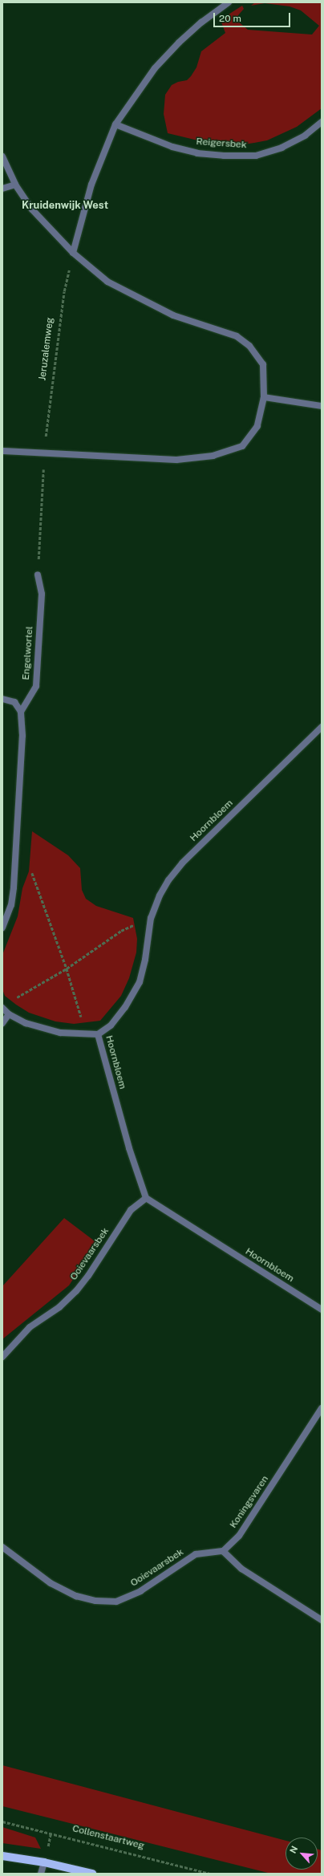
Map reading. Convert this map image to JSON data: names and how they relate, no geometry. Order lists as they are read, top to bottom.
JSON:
{
  "streets": {
    "street": [
      "Reigersbek",
      "Engelwortel",
      "Hoornbloem",
      "Ooievaarsbek",
      "Koningsvaren"
    ],
    "path": ["Jeruzalemweg", "Collenstaartweg"]
  },
  "crossings": [
    ["Hoornbloem", "Ooievaarsbek"],
    ["Ooievaarsbek", "Koningsvaren"]
  ],
  "districts": ["Kruidenwijk West"],
  "scale_bar": "20 m",
  "north": "top left"
}
